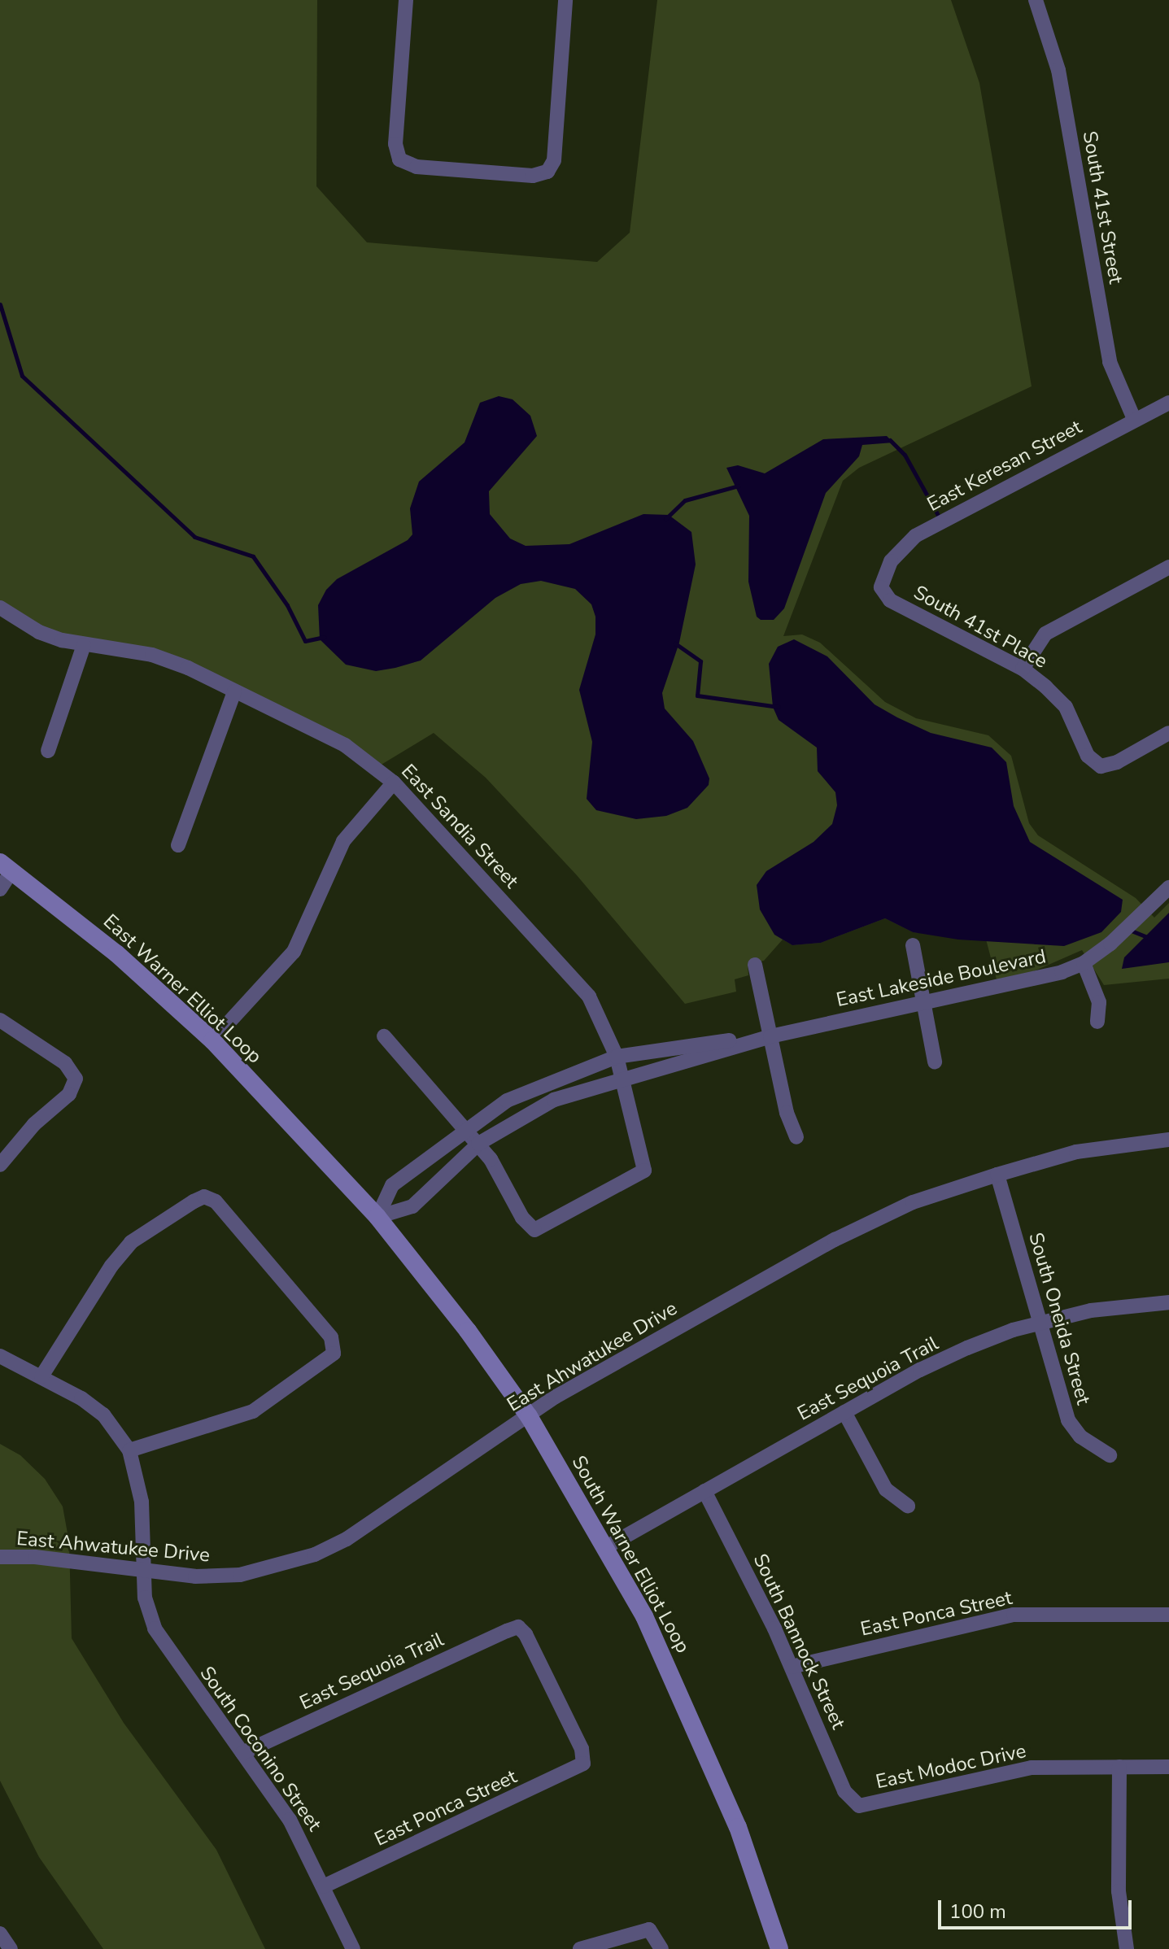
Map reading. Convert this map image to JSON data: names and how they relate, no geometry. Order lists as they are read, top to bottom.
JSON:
{
  "streets": {
    "main road": ["East Warner Elliot Loop", "South Warner Elliot Loop"],
    "street": [
      "South 41st Street",
      "East Keresan Street",
      "South 41st Place",
      "East Sandia Street",
      "East Lakeside Boulevard",
      "South Oneida Street",
      "East Ahwatukee Drive",
      "East Sequoia Trail",
      "East Ponca Street",
      "South Bannock Street",
      "South Coconino Street",
      "East Modoc Drive"
    ]
  },
  "crossings": [
    ["South 41st Street", "East Keresan Street"],
    ["East Keresan Street", "South 41st Place"],
    ["East Sandia Street", "East Lakeside Boulevard"],
    ["East Lakeside Boulevard", "East Warner Elliot Loop"],
    ["East Lakeside Boulevard", "South Warner Elliot Loop"],
    ["East Warner Elliot Loop", "South Warner Elliot Loop"],
    ["South Oneida Street", "East Ahwatukee Drive"],
    ["South Oneida Street", "East Sequoia Trail"],
    ["East Ahwatukee Drive", "South Warner Elliot Loop"],
    ["East Ahwatukee Drive", "South Coconino Street"],
    ["East Sequoia Trail", "South Warner Elliot Loop"],
    ["East Sequoia Trail", "East Ponca Street"],
    ["East Sequoia Trail", "South Bannock Street"],
    ["East Sequoia Trail", "South Coconino Street"],
    ["East Ponca Street", "South Bannock Street"],
    ["East Ponca Street", "South Coconino Street"],
    ["South Bannock Street", "East Modoc Drive"]
  ],
  "scale_bar": "100 m"
}
